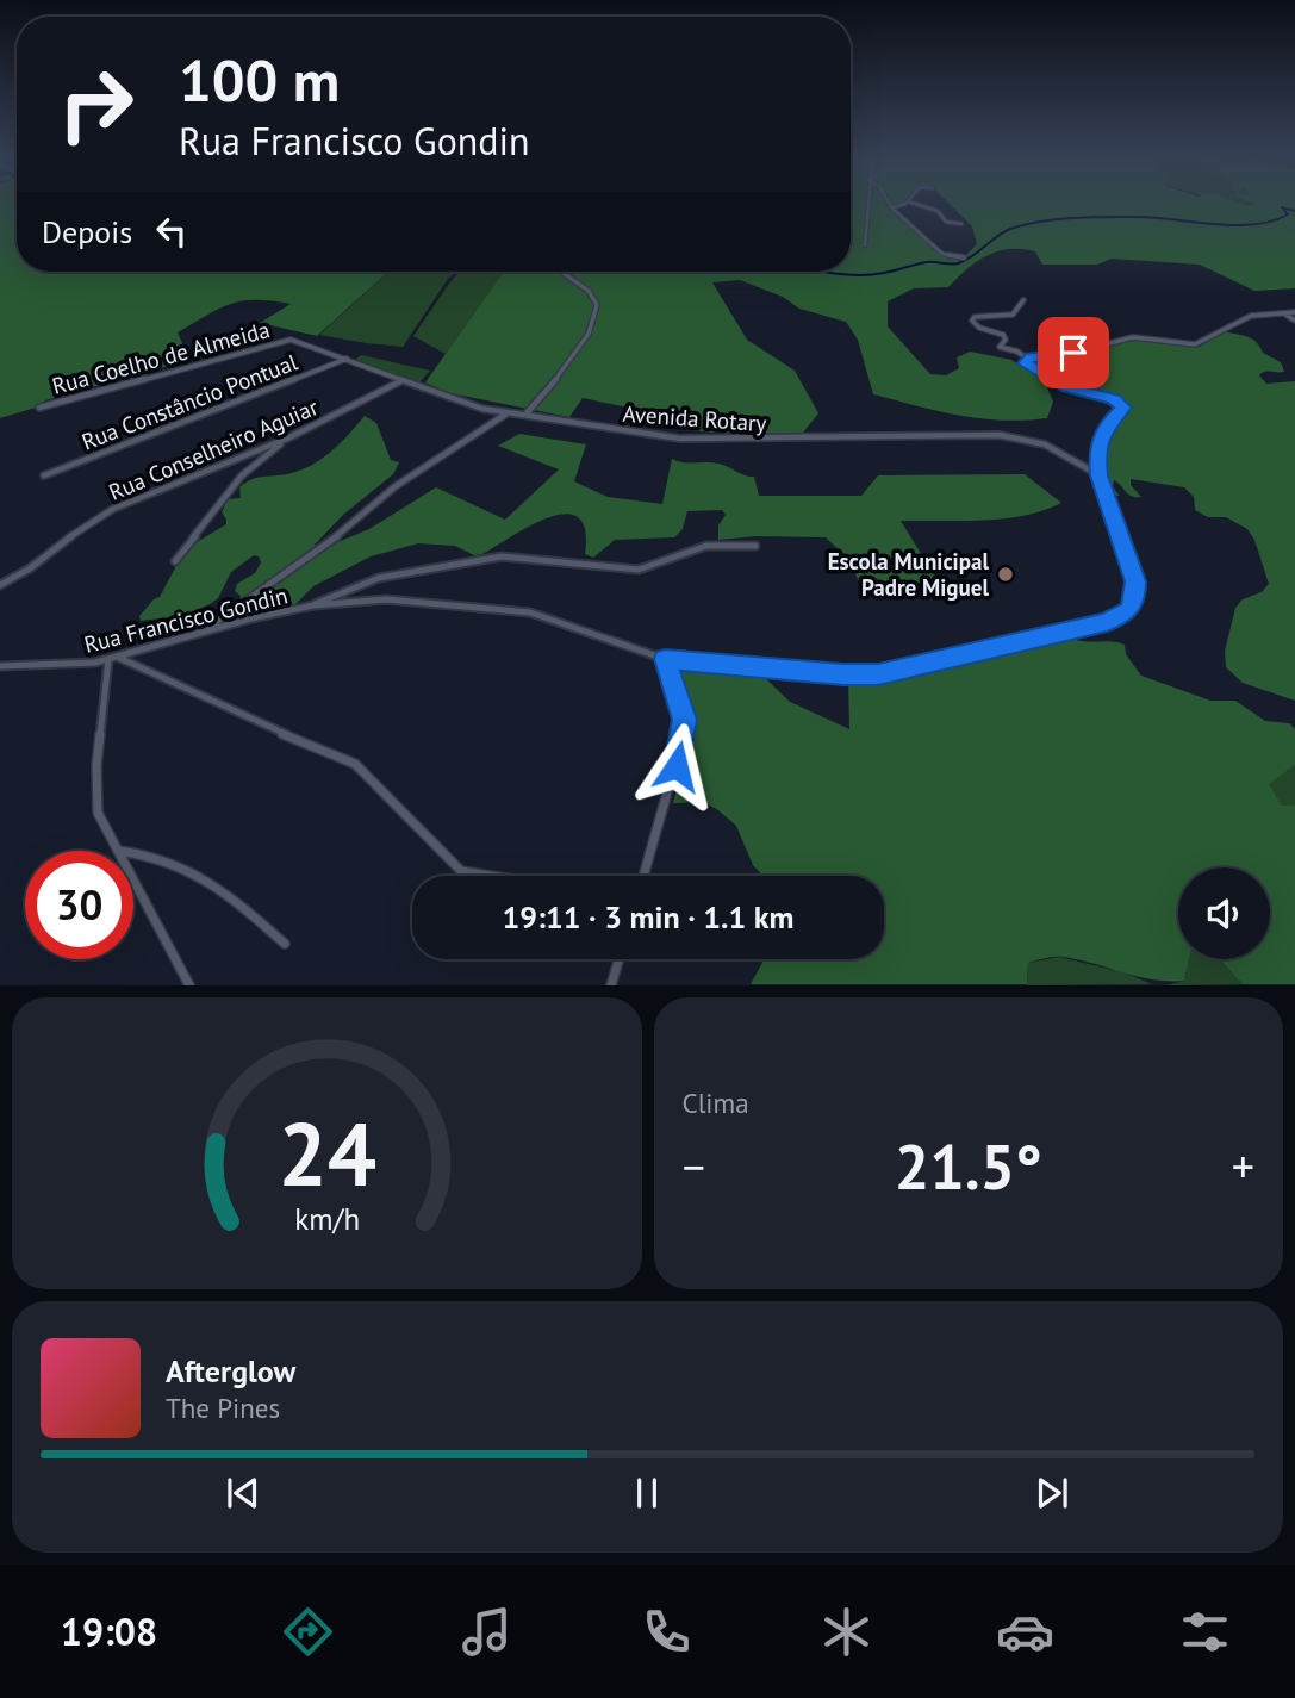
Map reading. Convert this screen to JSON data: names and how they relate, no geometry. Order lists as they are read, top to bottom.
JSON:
{
  "streets": {
    "street": [
      "Rua Coelho de Almeida",
      "Rua Constâncio Pontual",
      "Avenida Rotary",
      "Rua Conselheiro Aguiar",
      "Rua Francisco Gondin"
    ]
  },
  "crossings": [
    ["Rua Coelho de Almeida", "Avenida Rotary"],
    ["Rua Constâncio Pontual", "Avenida Rotary"],
    ["Avenida Rotary", "Rua Conselheiro Aguiar"],
    ["Avenida Rotary", "Rua Francisco Gondin"]
  ],
  "places": ["Escola Municipal Padre Miguel"],
  "page": {
    "turn": ["100 m", "Rua Francisco Gondin"],
    "then": "Depois",
    "limit": "30",
    "trip": "19:11 · 3 min · 1.1 km",
    "tile": "Clima",
    "heat": ["−", "21.5°", "+"],
    "song": ["Afterglow", "The Pines"],
    "tabs": "19:08",
    "gauge": ["24", "km/h"]
  }
}
